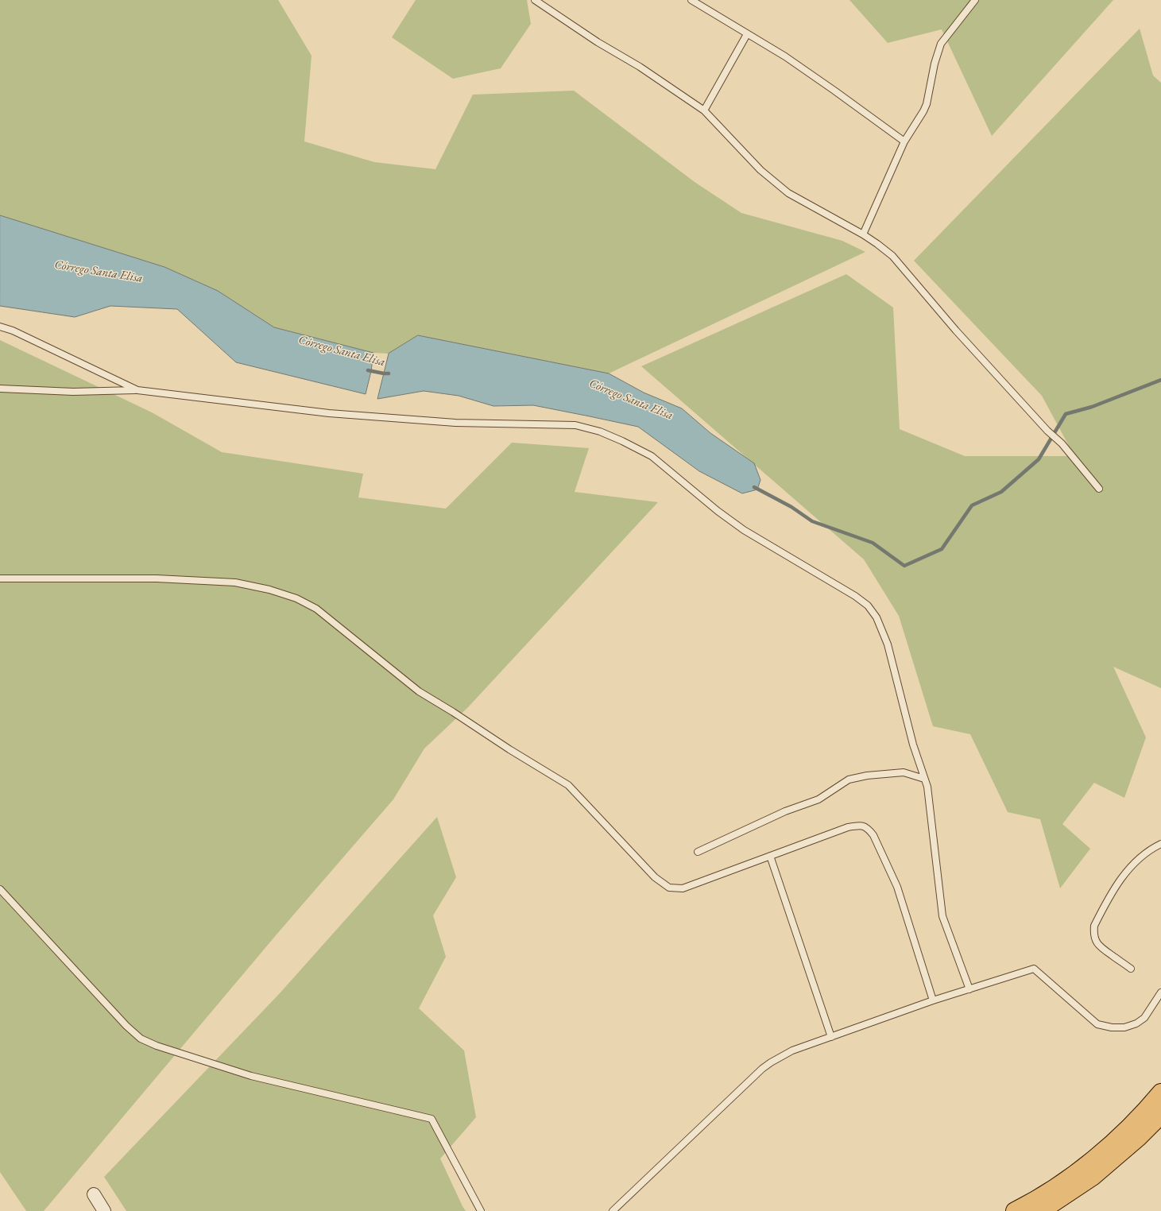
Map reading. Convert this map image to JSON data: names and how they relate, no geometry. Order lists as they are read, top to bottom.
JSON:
{
  "water": ["Córrego Santa Elisa"]
}
